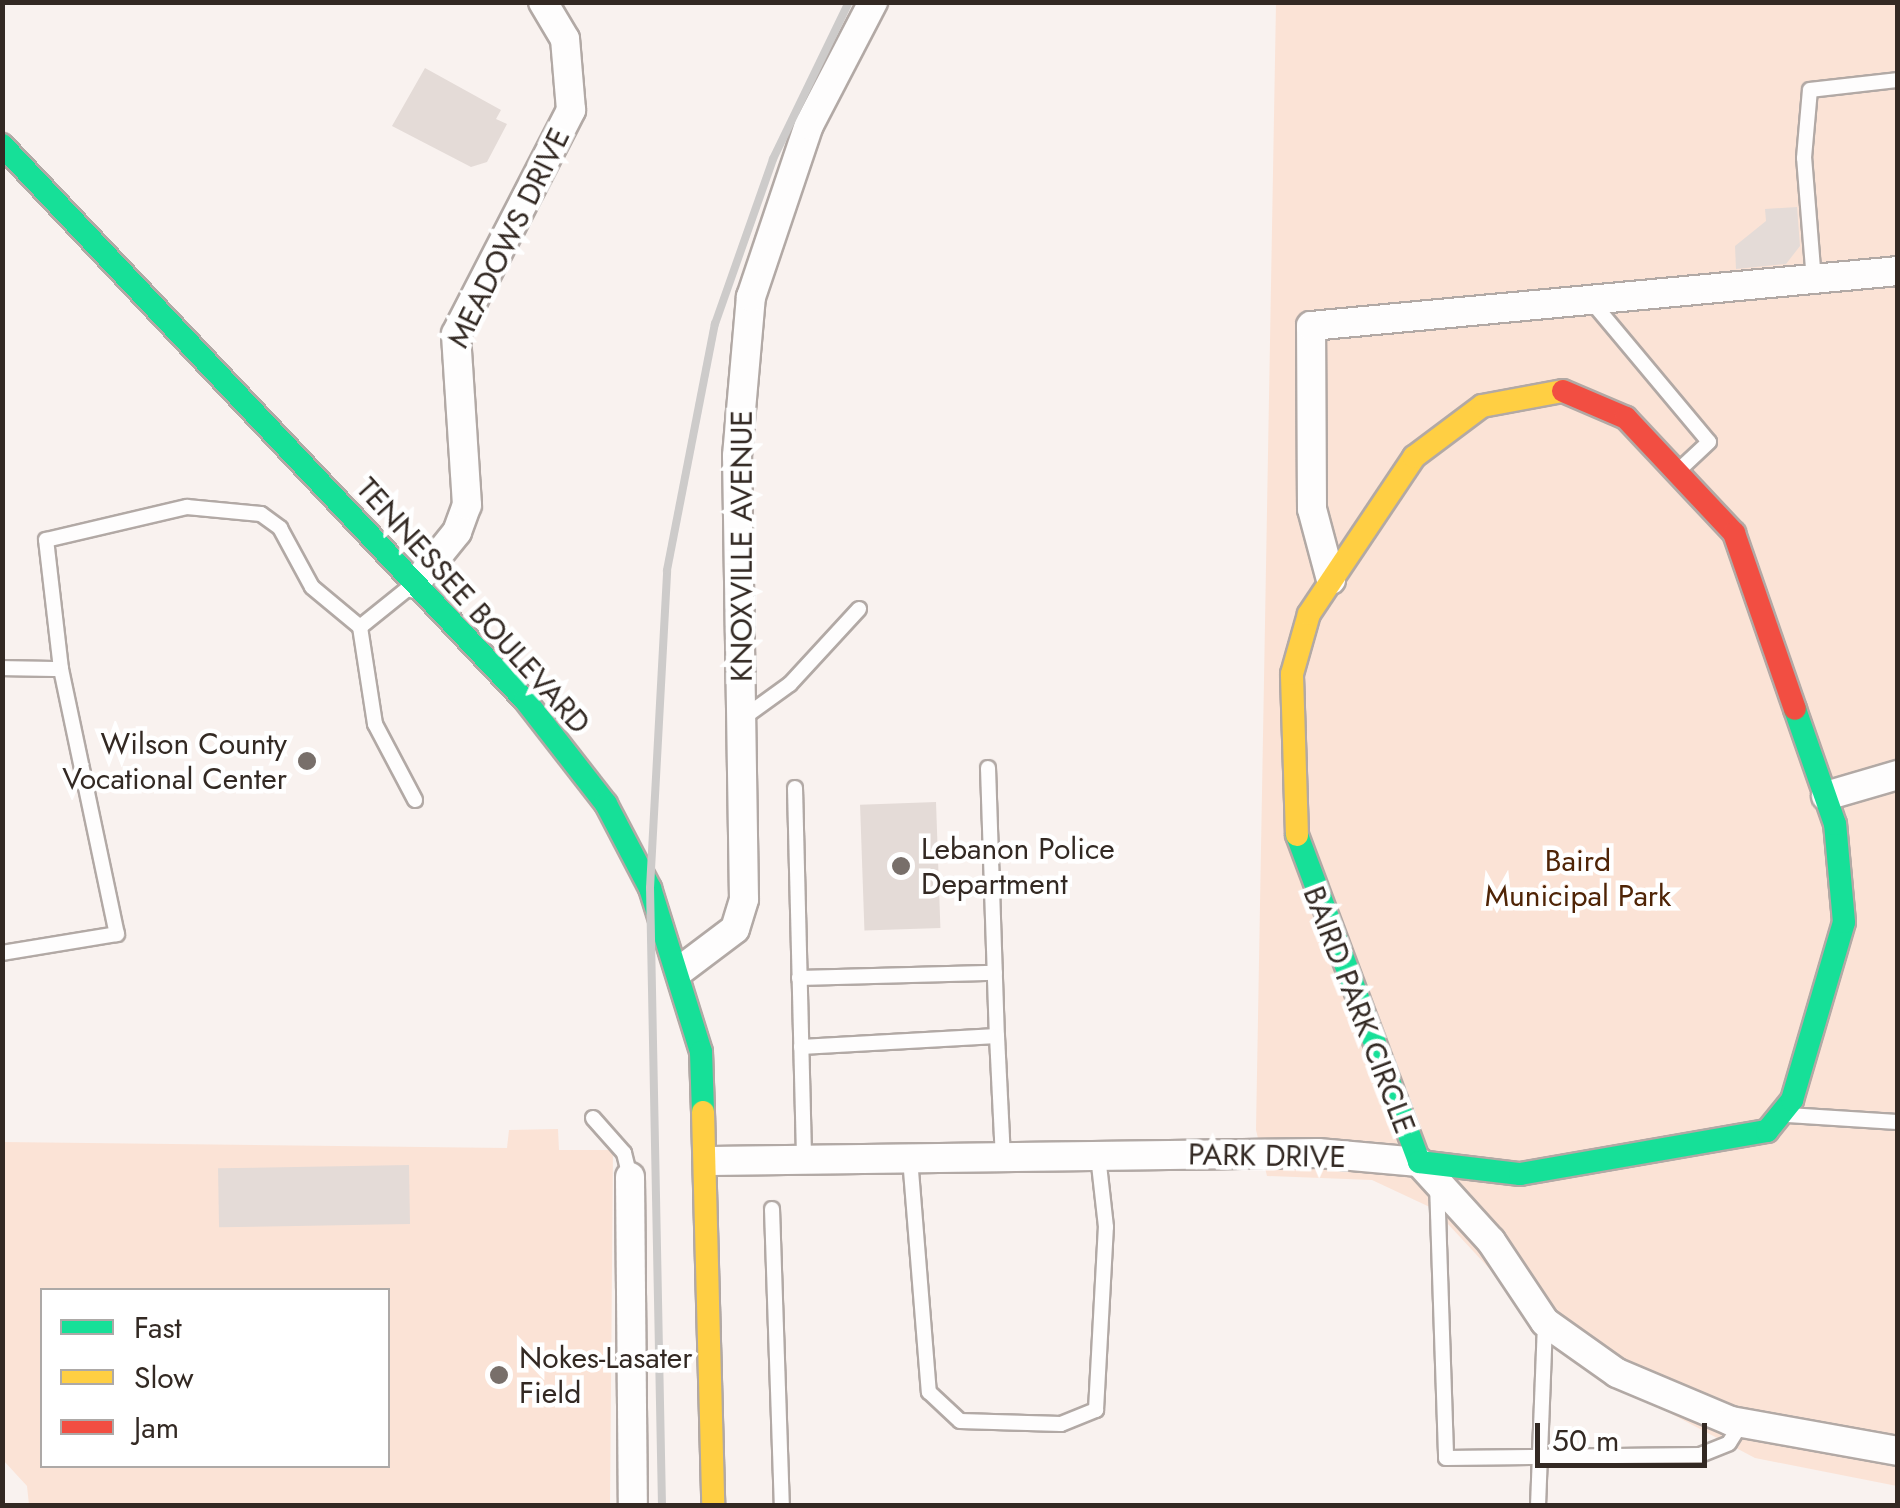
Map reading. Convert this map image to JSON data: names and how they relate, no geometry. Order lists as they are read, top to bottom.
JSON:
{
  "streets": {
    "street": [
      "MEADOWS DRIVE",
      "KNOXVILLE AVENUE",
      "TENNESSEE BOULEVARD",
      "BAIRD PARK CIRCLE",
      "PARK DRIVE"
    ]
  },
  "crossings": [
    ["MEADOWS DRIVE", "TENNESSEE BOULEVARD"],
    ["KNOXVILLE AVENUE", "TENNESSEE BOULEVARD"],
    ["TENNESSEE BOULEVARD", "PARK DRIVE"],
    ["BAIRD PARK CIRCLE", "PARK DRIVE"]
  ],
  "parks": ["Baird Municipal Park"],
  "places": ["Wilson County Vocational Center", "Lebanon Police Department", "Nokes-Lasater Field"],
  "legend": ["Fast", "Slow", "Jam"],
  "scale_bar": "50 m"
}
